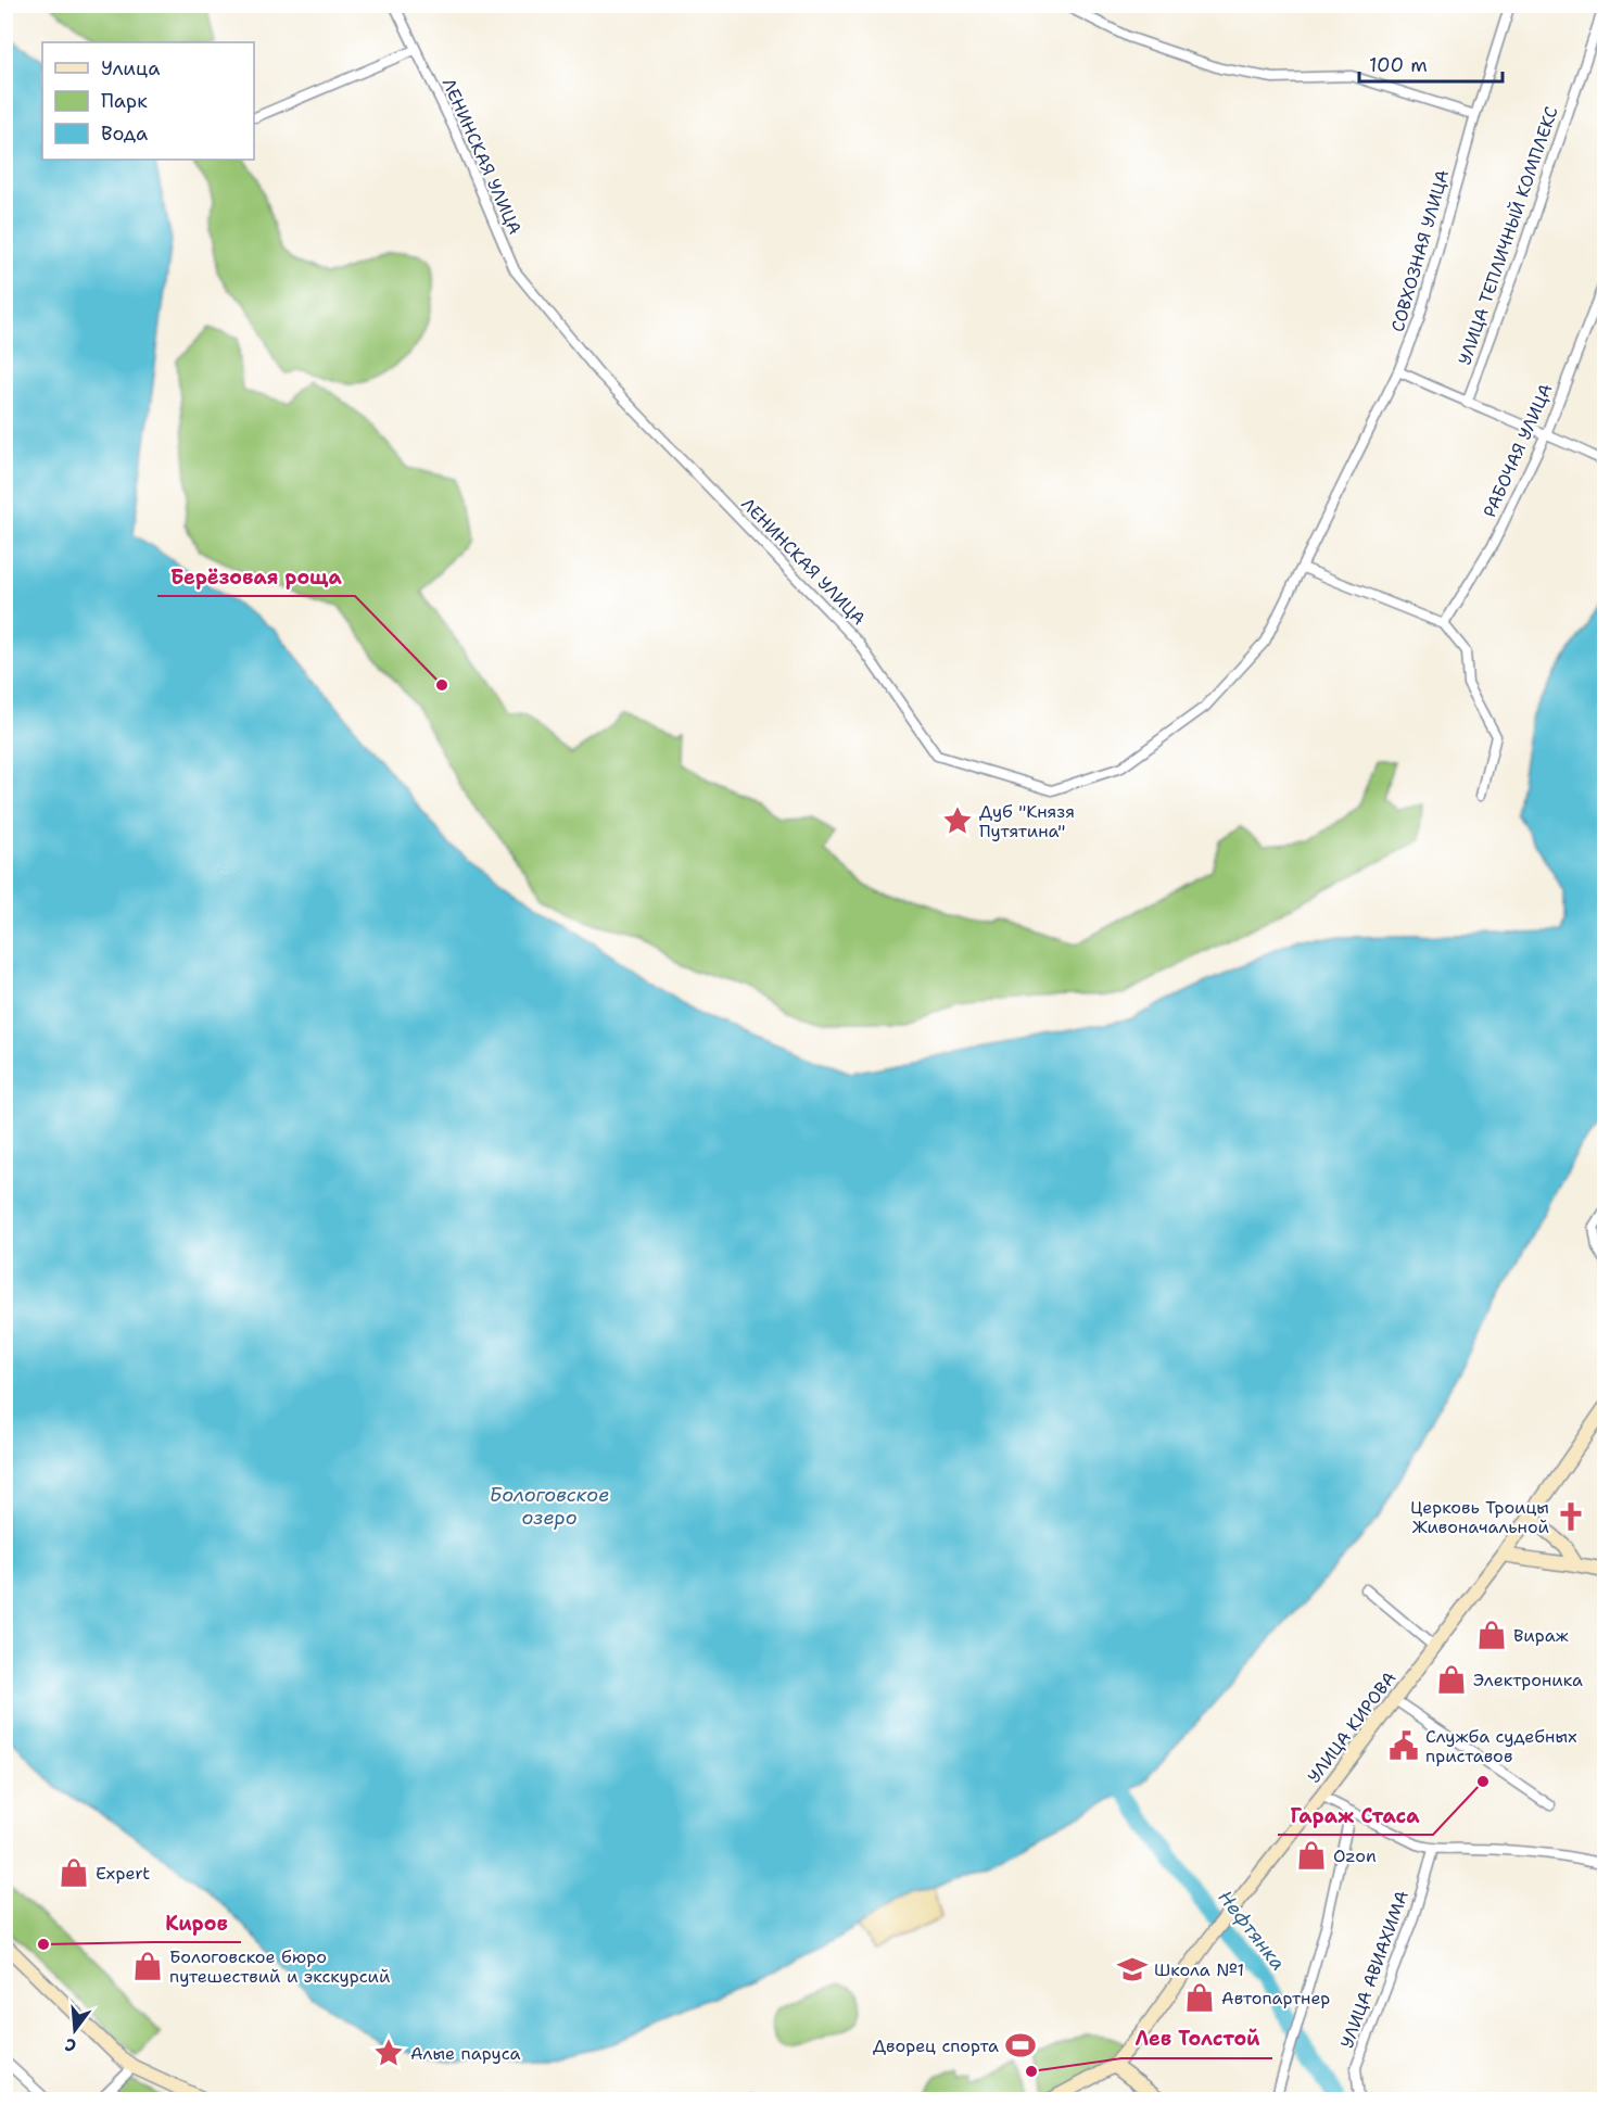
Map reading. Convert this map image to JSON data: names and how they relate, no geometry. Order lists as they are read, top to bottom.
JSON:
{
  "streets": {
    "main road": ["УЛИЦА КИРОВА"],
    "street": [
      "ЛЕНИНСКАЯ УЛИЦА",
      "УЛИЦА ТЕПЛИЧНЫЙ КОМПЛЕКС",
      "СОВХОЗНАЯ УЛИЦА",
      "РАБОЧАЯ УЛИЦА",
      "УЛИЦА АВИАХИМА"
    ]
  },
  "crossings": [
    ["ЛЕНИНСКАЯ УЛИЦА", "СОВХОЗНАЯ УЛИЦА"]
  ],
  "water": ["Бологовское озеро", "Нефтянка"],
  "places": {
    "other": [
      "Берёзовая роща",
      "Гараж Стаса",
      "Киров",
      "Лев Толстой"
    ],
    "place": ["Дуб \"Князя Путятина\"", "Алые паруса"],
    "church": ["Церковь Троицы Живоначальной"],
    "shop": [
      "Вираж",
      "Электроника",
      "Ozon",
      "Expert",
      "Бологовское бюро путешествий и экскурсий",
      "Автопартнер"
    ],
    "public building": ["Служба судебных приставов"],
    "school or university": ["Школа №1"],
    "sports": ["Дворец спорта"]
  },
  "legend": ["Улица", "Парк", "Вода"],
  "scale_bar": "100 m",
  "north": "bottom"
}
